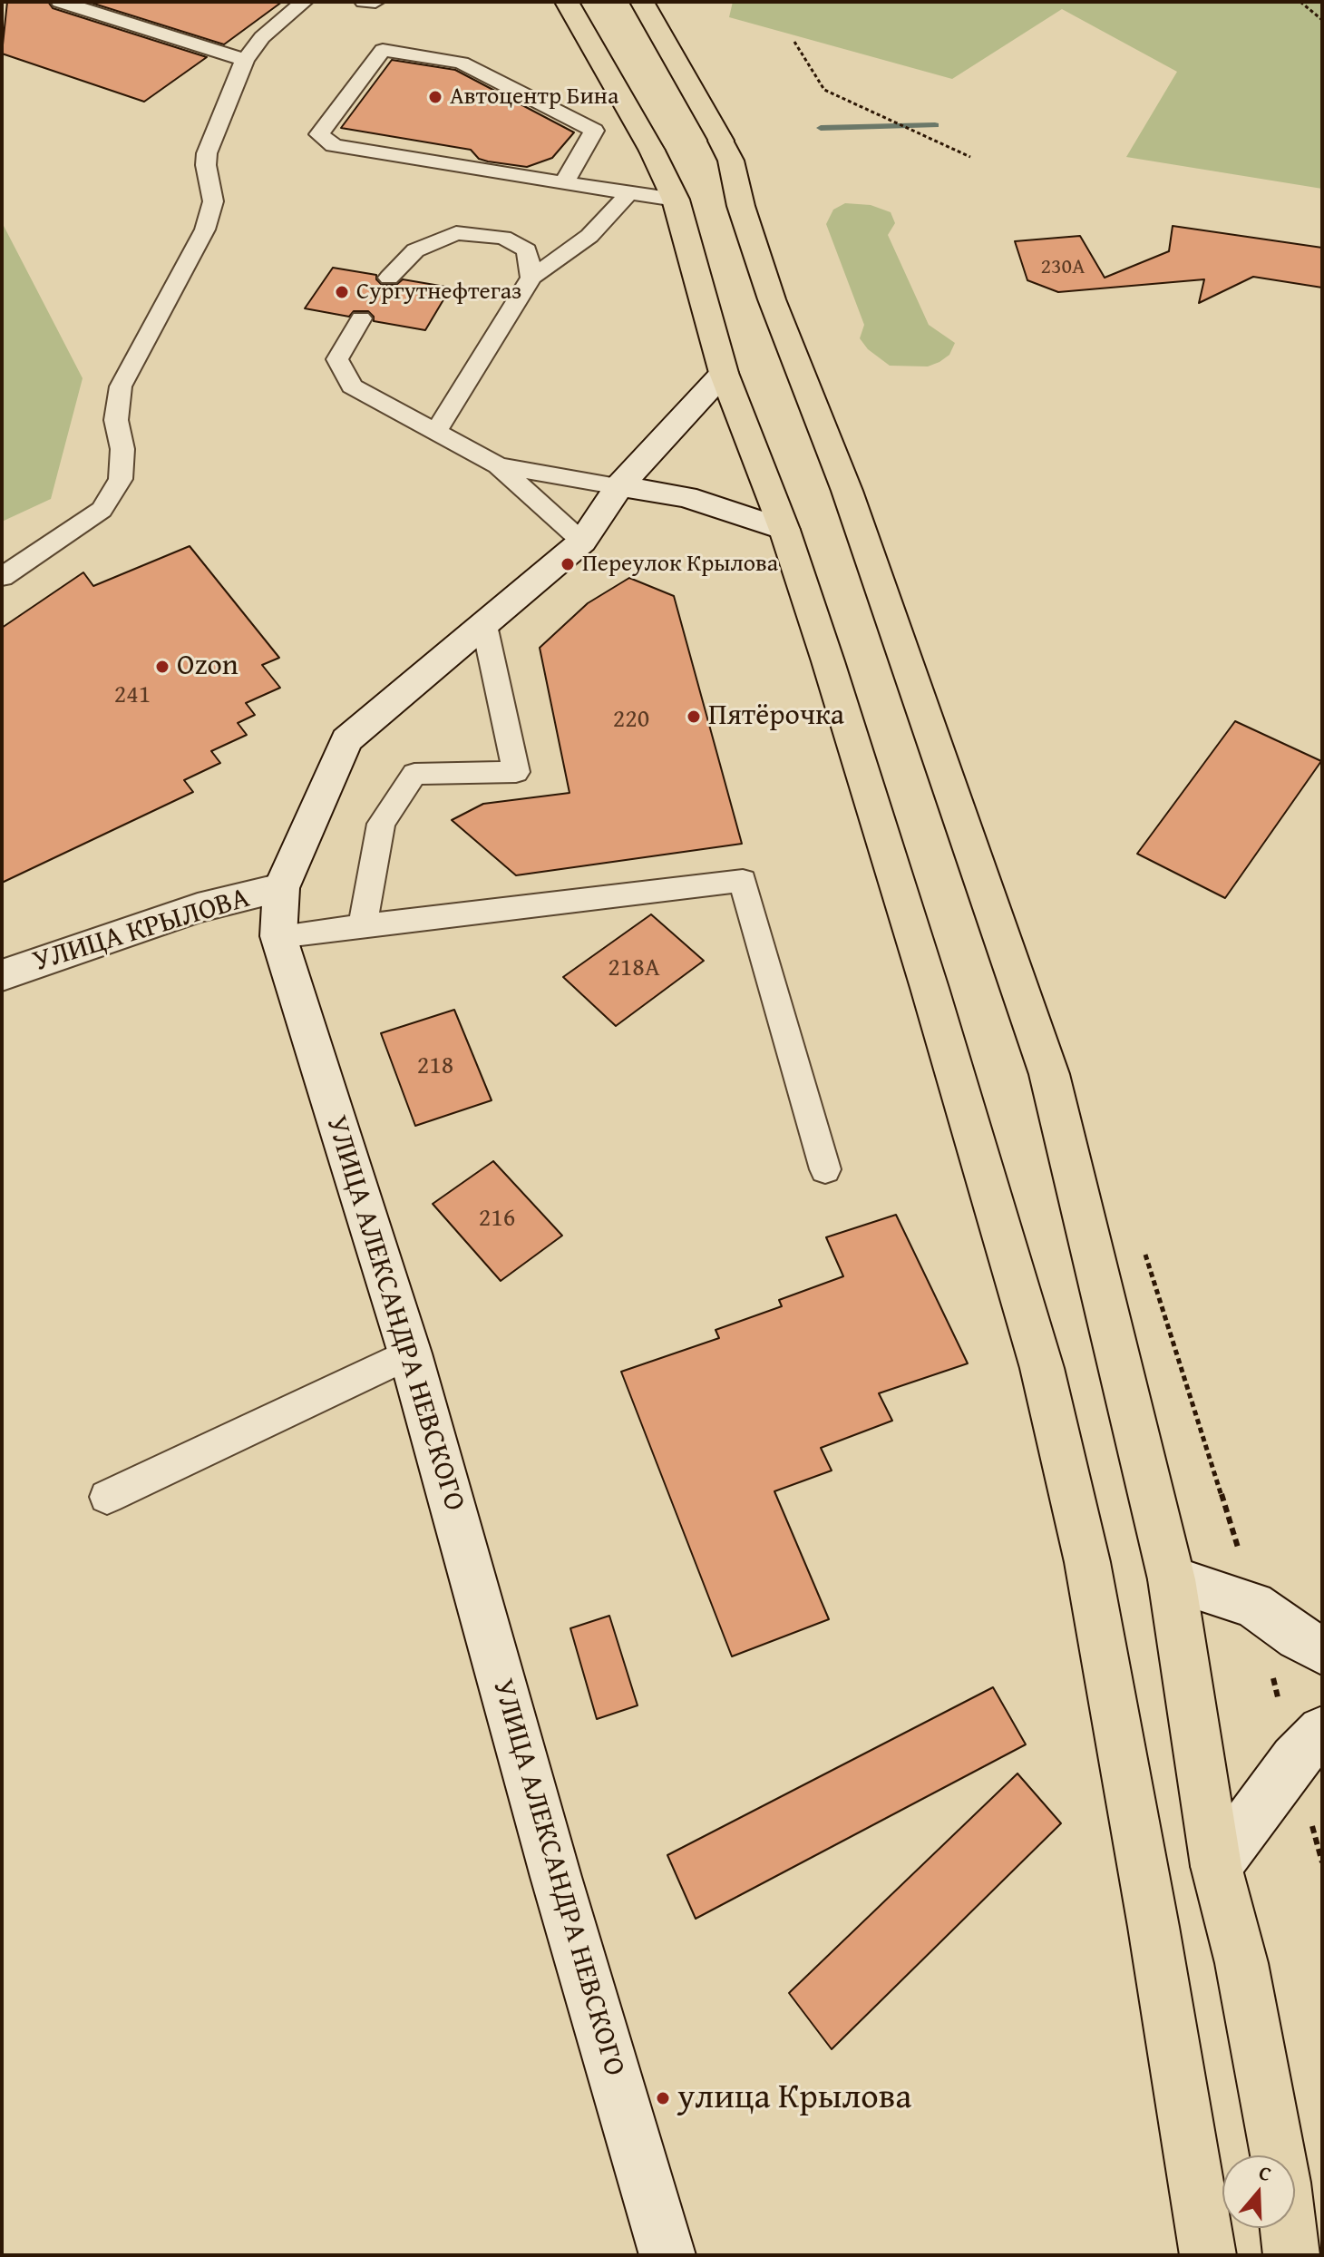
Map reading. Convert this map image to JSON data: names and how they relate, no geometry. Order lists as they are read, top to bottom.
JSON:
{
  "streets": {
    "street": ["УЛИЦА КРЫЛОВА", "УЛИЦА АЛЕКСАНДРА НЕВСКОГО"]
  },
  "crossings": [
    ["УЛИЦА КРЫЛОВА", "УЛИЦА АЛЕКСАНДРА НЕВСКОГО"]
  ],
  "places": [
    "Автоцентр Бина",
    "Сургутнефтегаз",
    "Переулок Крылова",
    "Ozon",
    "Пятёрочка",
    "улица Крылова"
  ],
  "house_numbers": [
    "230А",
    "241",
    "220",
    "218А",
    "218",
    "216"
  ],
  "north": "top"
}
